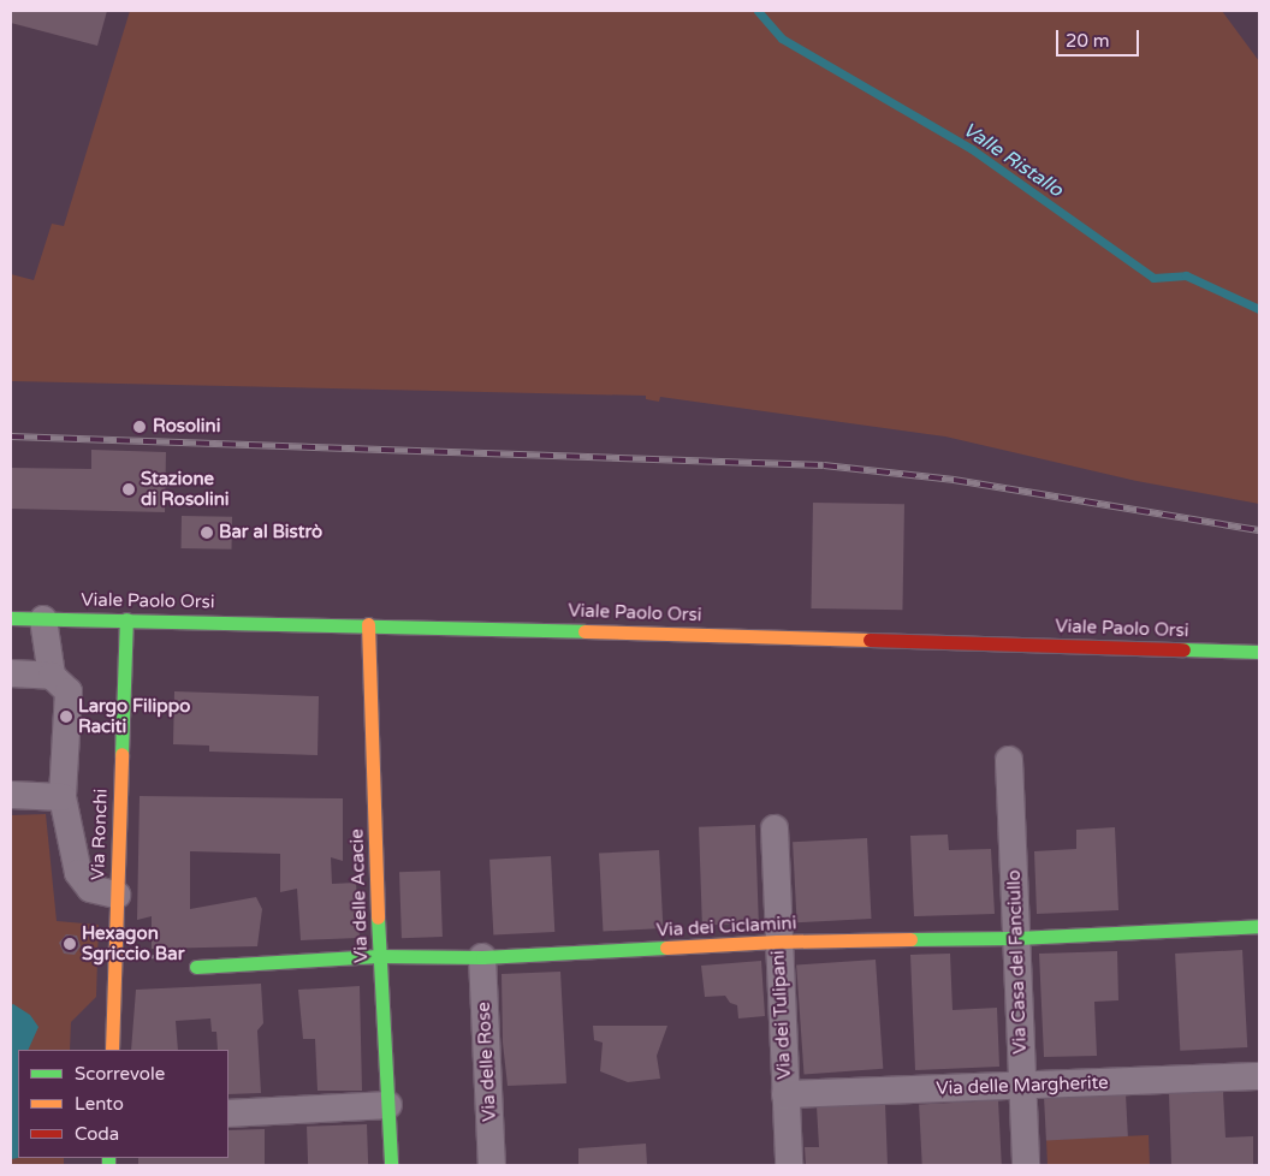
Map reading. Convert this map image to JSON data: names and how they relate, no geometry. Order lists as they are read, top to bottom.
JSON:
{
  "streets": {
    "street": [
      "Viale Paolo Orsi",
      "Via Ronchi",
      "Via delle Acacie",
      "Via dei Ciclamini",
      "Via Casa del Fanciullo",
      "Via dei Tulipani",
      "Via delle Rose",
      "Via delle Margherite"
    ]
  },
  "crossings": [
    ["Viale Paolo Orsi", "Via Ronchi"],
    ["Viale Paolo Orsi", "Via delle Acacie"],
    ["Via delle Acacie", "Via dei Ciclamini"],
    ["Via dei Ciclamini", "Via Casa del Fanciullo"],
    ["Via dei Ciclamini", "Via dei Tulipani"],
    ["Via dei Ciclamini", "Via delle Rose"],
    ["Via Casa del Fanciullo", "Via delle Margherite"],
    ["Via dei Tulipani", "Via delle Margherite"]
  ],
  "water": ["Valle Ristallo"],
  "places": [
    "Rosolini",
    "Stazione di Rosolini",
    "Bar al Bistrò",
    "Largo Filippo Raciti",
    "Hexagon Sgriccio Bar"
  ],
  "legend": ["Scorrevole", "Lento", "Coda"],
  "scale_bar": "20 m"
}
